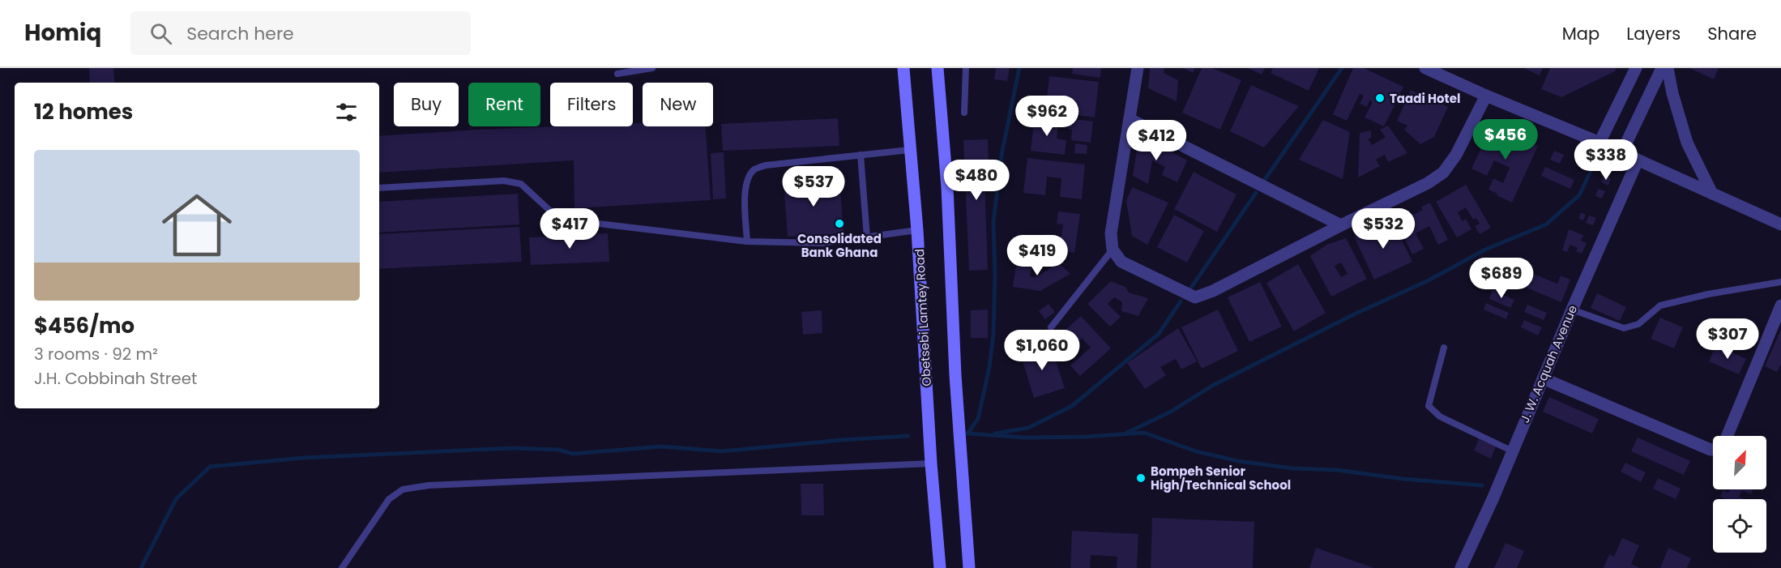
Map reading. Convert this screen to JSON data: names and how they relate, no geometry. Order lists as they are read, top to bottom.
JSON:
{
  "streets": {
    "main road": ["Obetsebi Lamtey Road"],
    "street": ["J. W. Acquah Avenue"]
  },
  "places": ["Taadi Hotel", "Consolidated Bank Ghana", "Bompeh Senior High/Technical School"],
  "north": "top right",
  "page": {
    "header": "Homiq",
    "search": "Search here",
    "nav": ["Map", "Layers", "Share"],
    "chip": [
      "Buy",
      "Rent",
      "Filters",
      "New"
    ],
    "heading": "12 homes",
    "price": [
      "$962",
      "$456",
      "$412",
      "$338",
      "$480",
      "$537",
      "$417",
      "$532",
      "$419",
      "$689",
      "$307",
      "$1,060"
    ],
    "list": [
      {
        "name": "$456/mo",
        "note": "3 rooms · 92 m² · J.H. Cobbinah Street"
      }
    ]
  }
}
